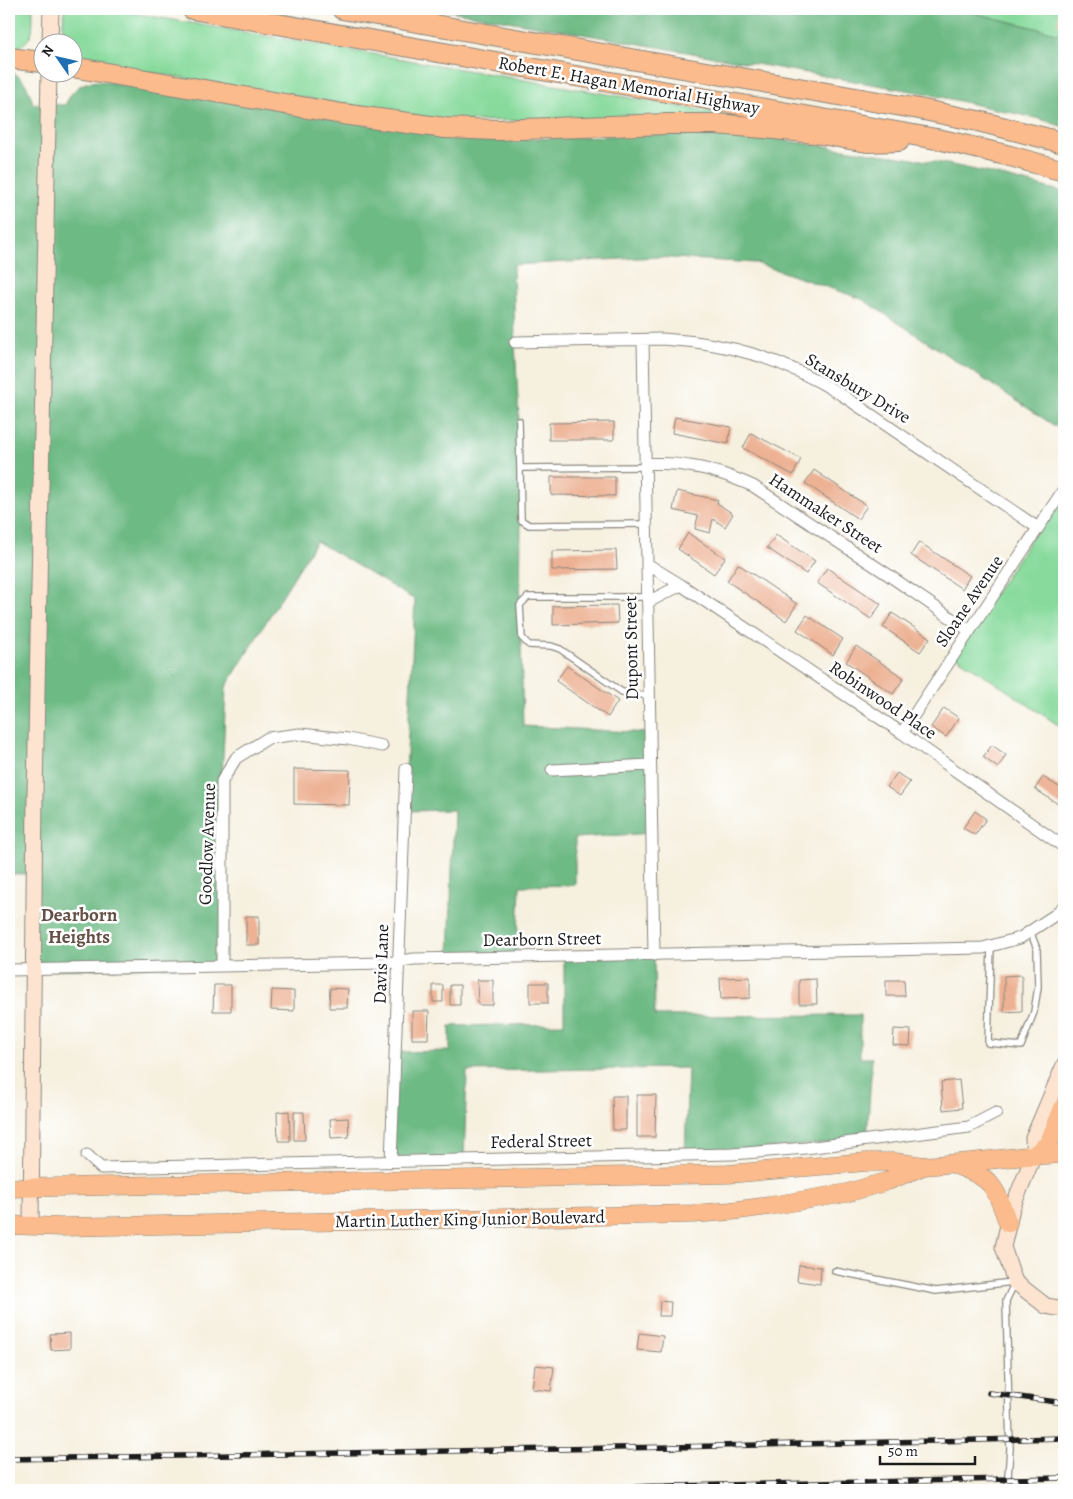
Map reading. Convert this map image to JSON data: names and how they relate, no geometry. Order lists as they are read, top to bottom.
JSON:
{
  "streets": {
    "highway": ["Robert E. Hagan Memorial Highway"],
    "main road": ["Martin Luther King Junior Boulevard"],
    "street": [
      "Stansbury Drive",
      "Hammaker Street",
      "Sloane Avenue",
      "Dupont Street",
      "Robinwood Place",
      "Goodlow Avenue",
      "Dearborn Street",
      "Davis Lane",
      "Federal Street"
    ]
  },
  "crossings": [
    ["Stansbury Drive", "Sloane Avenue"],
    ["Stansbury Drive", "Dupont Street"],
    ["Hammaker Street", "Sloane Avenue"],
    ["Hammaker Street", "Dupont Street"],
    ["Sloane Avenue", "Robinwood Place"],
    ["Dupont Street", "Robinwood Place"],
    ["Dupont Street", "Dearborn Street"],
    ["Goodlow Avenue", "Dearborn Street"],
    ["Dearborn Street", "Davis Lane"],
    ["Davis Lane", "Federal Street"]
  ],
  "districts": ["Dearborn Heights"],
  "scale_bar": "50 m",
  "north": "top left"
}
